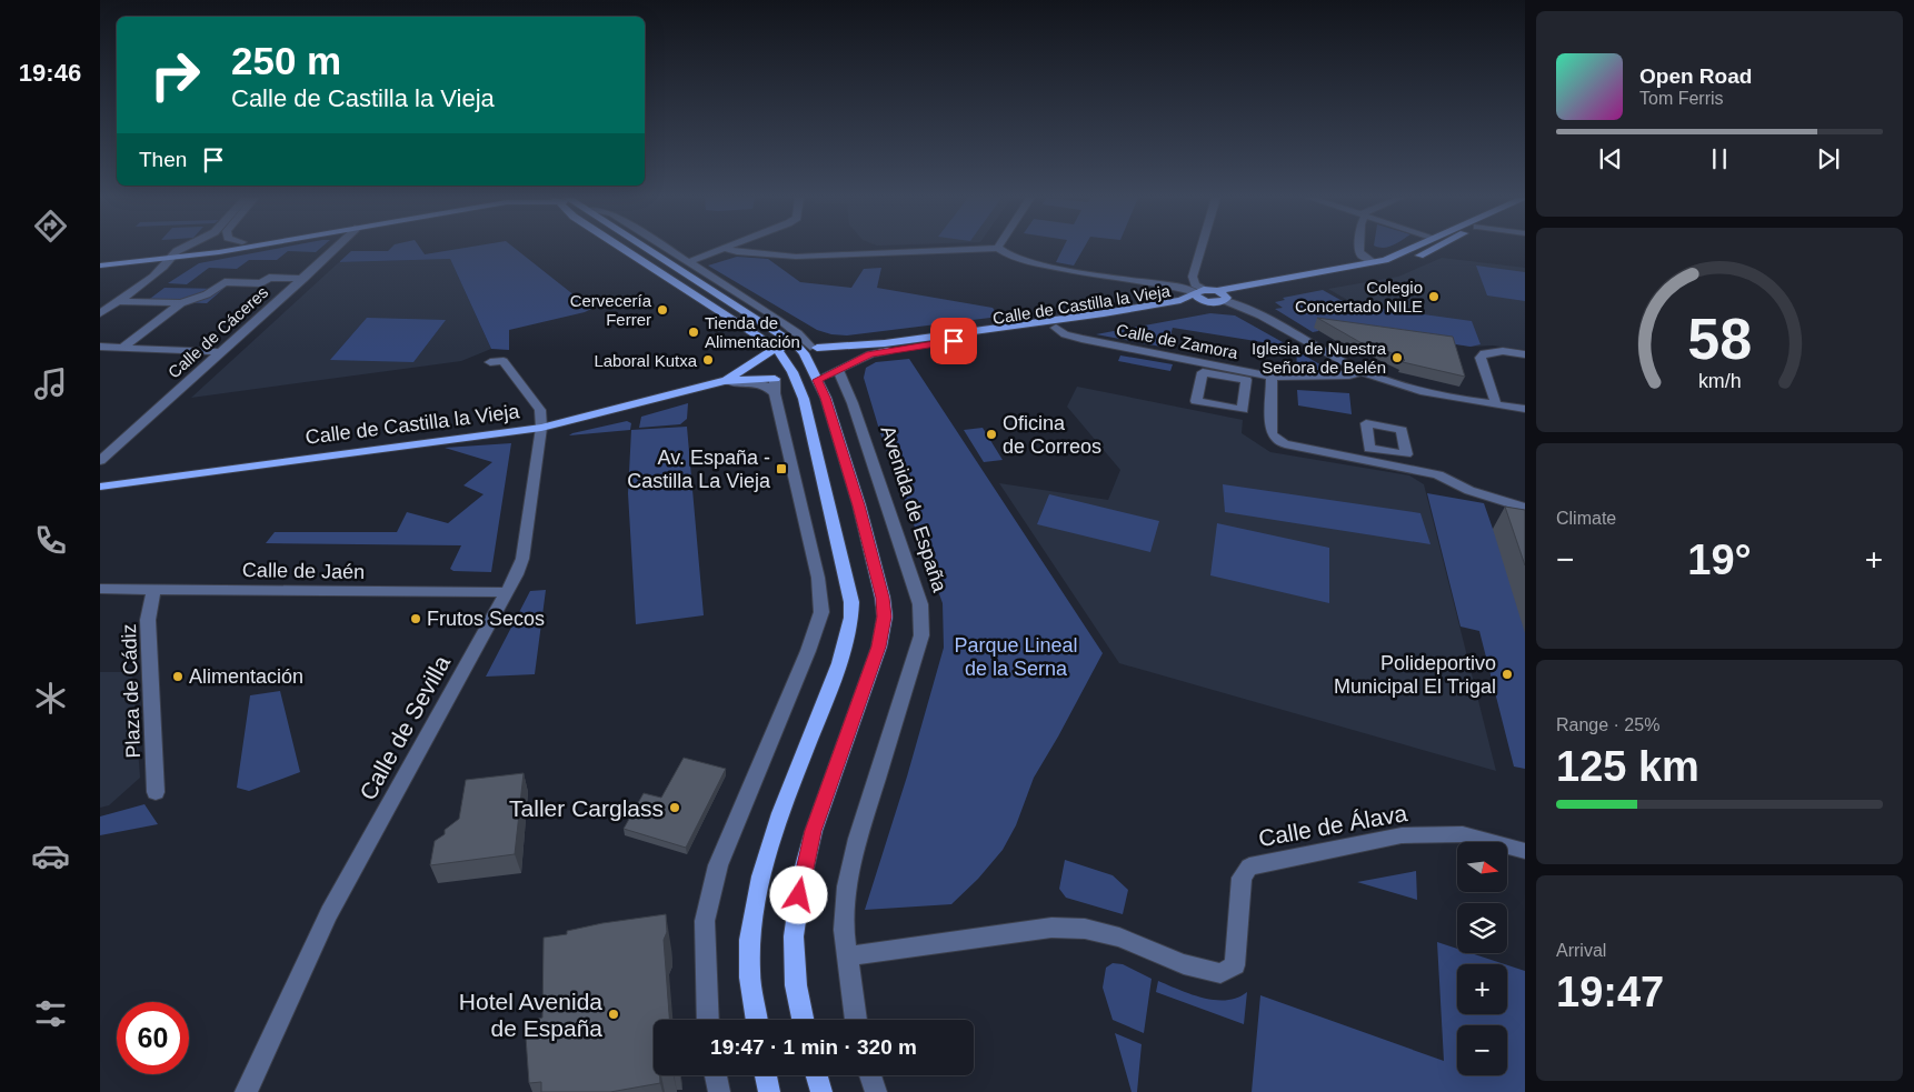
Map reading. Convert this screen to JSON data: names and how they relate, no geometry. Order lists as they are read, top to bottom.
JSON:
{
  "streets": {
    "main road": ["Calle de Castilla la Vieja", "Avenida de España"],
    "street": [
      "Calle de Cáceres",
      "Calle de Zamora",
      "Calle de Jaén",
      "Plaza de Cádiz",
      "Calle de Sevilla",
      "Calle de Álava"
    ]
  },
  "crossings": [
    ["Calle de Castilla la Vieja", "Calle de Zamora"],
    ["Calle de Castilla la Vieja", "Avenida de España"],
    ["Calle de Castilla la Vieja", "Calle de Sevilla"],
    ["Avenida de España", "Calle de Álava"],
    ["Calle de Jaén", "Plaza de Cádiz"],
    ["Calle de Jaén", "Calle de Sevilla"]
  ],
  "parks": ["Parque Lineal de la Serna"],
  "places": {
    "other": [
      "Colegio Concertado NILE",
      "Cervecería Ferrer",
      "Tienda de Alimentación",
      "Iglesia de Nuestra Señora de Belén",
      "Laboral Kutxa",
      "Oficina de Correos",
      "Frutos Secos",
      "Polideportivo Municipal El Trigal",
      "Alimentación",
      "Taller Carglass",
      "Hotel Avenida de España"
    ],
    "transit": ["Av. España - Castilla La Vieja"]
  },
  "north": "right",
  "page": {
    "tabs": "19:46",
    "turn": ["250 m", "Calle de Castilla la Vieja"],
    "song": ["Open Road", "Tom Ferris"],
    "then": "Then",
    "tile": [
      "Climate",
      ["Range · 25%", "125 km"],
      ["Arrival", "19:47"]
    ],
    "heat": ["−", "19°", "+"],
    "map_buttons": ["+", "−"],
    "limit": "60",
    "trip": "19:47 · 1 min · 320 m",
    "gauge": ["58", "km/h"]
  }
}
